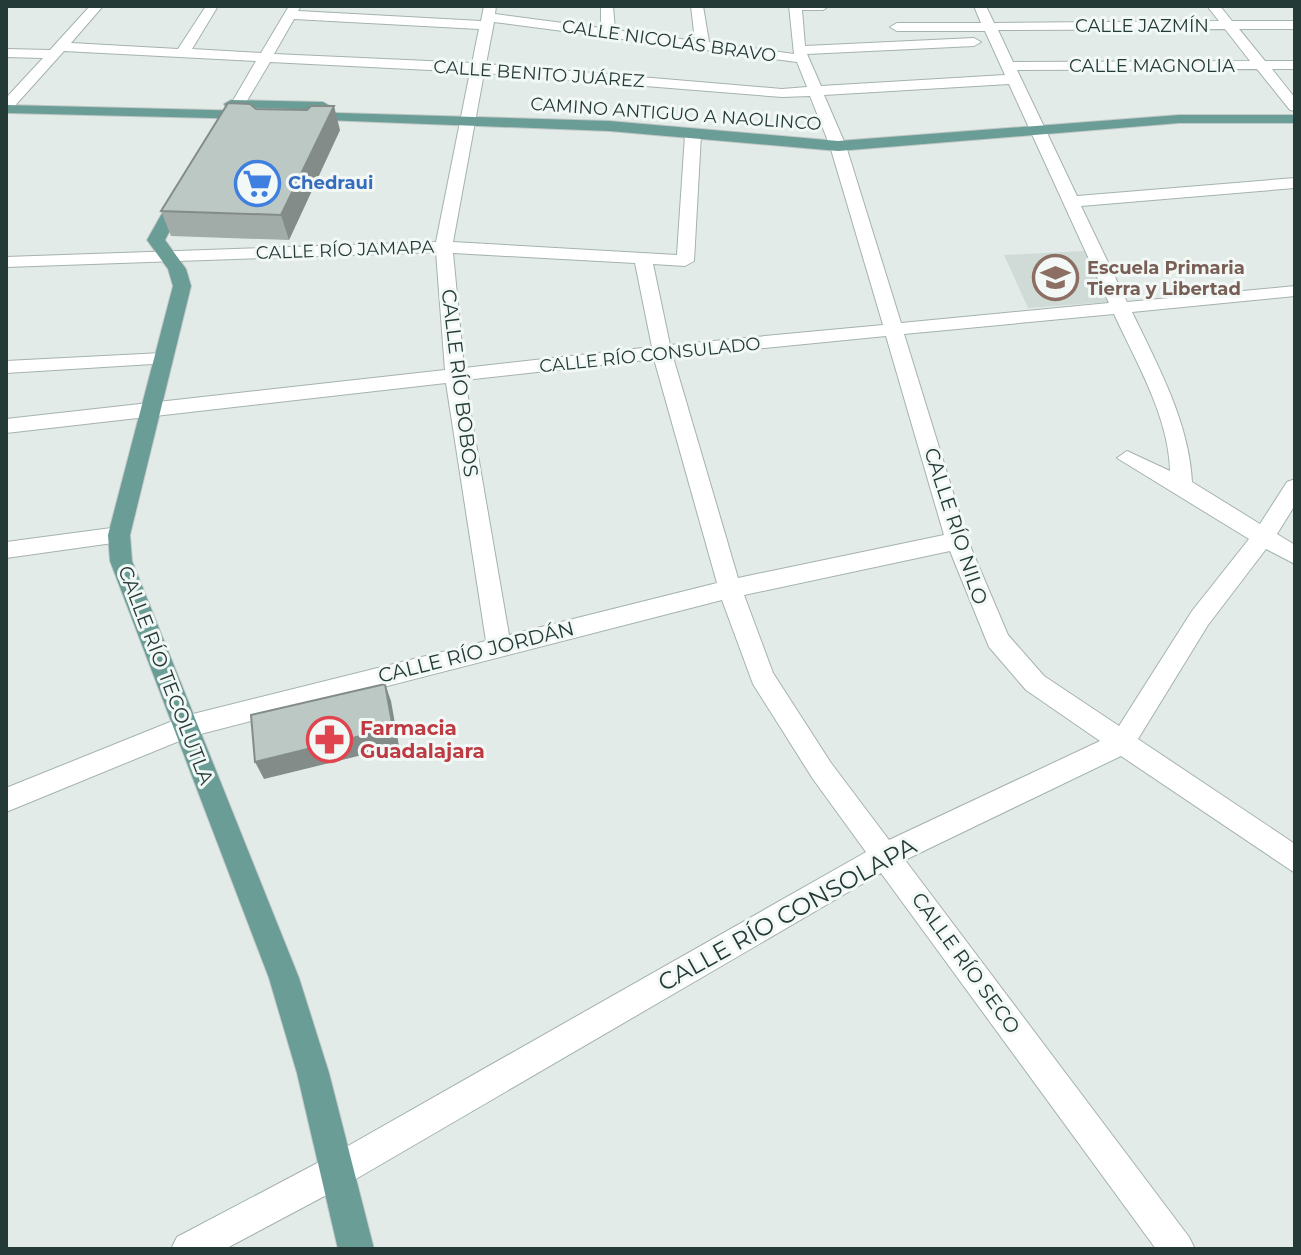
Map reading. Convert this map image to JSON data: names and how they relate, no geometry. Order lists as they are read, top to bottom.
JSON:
{
  "streets": {
    "main road": ["CAMINO ANTIGUO A NAOLINCO", "CALLE RÍO TECOLUTLA"],
    "street": [
      "CALLE JAZMÍN",
      "CALLE NICOLÁS BRAVO",
      "CALLE MAGNOLIA",
      "CALLE BENITO JUÁREZ",
      "CALLE RÍO JAMAPA",
      "CALLE RÍO CONSULADO",
      "CALLE RÍO BOBOS",
      "CALLE RÍO NILO",
      "CALLE RÍO JORDÁN",
      "CALLE RÍO CONSOLAPA",
      "CALLE RÍO SECO"
    ]
  },
  "crossings": [
    ["CALLE NICOLÁS BRAVO", "CALLE RÍO BOBOS"],
    ["CALLE NICOLÁS BRAVO", "CALLE RÍO NILO"],
    ["CALLE MAGNOLIA", "CALLE BENITO JUÁREZ"],
    ["CALLE BENITO JUÁREZ", "CALLE RÍO BOBOS"],
    ["CALLE BENITO JUÁREZ", "CALLE RÍO NILO"],
    ["CAMINO ANTIGUO A NAOLINCO", "CALLE RÍO JAMAPA"],
    ["CAMINO ANTIGUO A NAOLINCO", "CALLE RÍO BOBOS"],
    ["CAMINO ANTIGUO A NAOLINCO", "CALLE RÍO NILO"],
    ["CALLE RÍO JAMAPA", "CALLE RÍO BOBOS"],
    ["CALLE RÍO JAMAPA", "CALLE RÍO TECOLUTLA"],
    ["CALLE RÍO JAMAPA", "CALLE RÍO SECO"],
    ["CALLE RÍO CONSULADO", "CALLE RÍO BOBOS"],
    ["CALLE RÍO CONSULADO", "CALLE RÍO NILO"],
    ["CALLE RÍO CONSULADO", "CALLE RÍO TECOLUTLA"],
    ["CALLE RÍO CONSULADO", "CALLE RÍO SECO"],
    ["CALLE RÍO BOBOS", "CALLE RÍO JORDÁN"],
    ["CALLE RÍO NILO", "CALLE RÍO JORDÁN"],
    ["CALLE RÍO NILO", "CALLE RÍO CONSOLAPA"],
    ["CALLE RÍO JORDÁN", "CALLE RÍO TECOLUTLA"],
    ["CALLE RÍO JORDÁN", "CALLE RÍO SECO"],
    ["CALLE RÍO TECOLUTLA", "CALLE RÍO CONSOLAPA"],
    ["CALLE RÍO CONSOLAPA", "CALLE RÍO SECO"]
  ],
  "places": {
    "supermarket": ["Chedraui"],
    "school or university": ["Escuela Primaria Tierra y Libertad"],
    "pharmacy": ["Farmacia Guadalajara"]
  }
}
